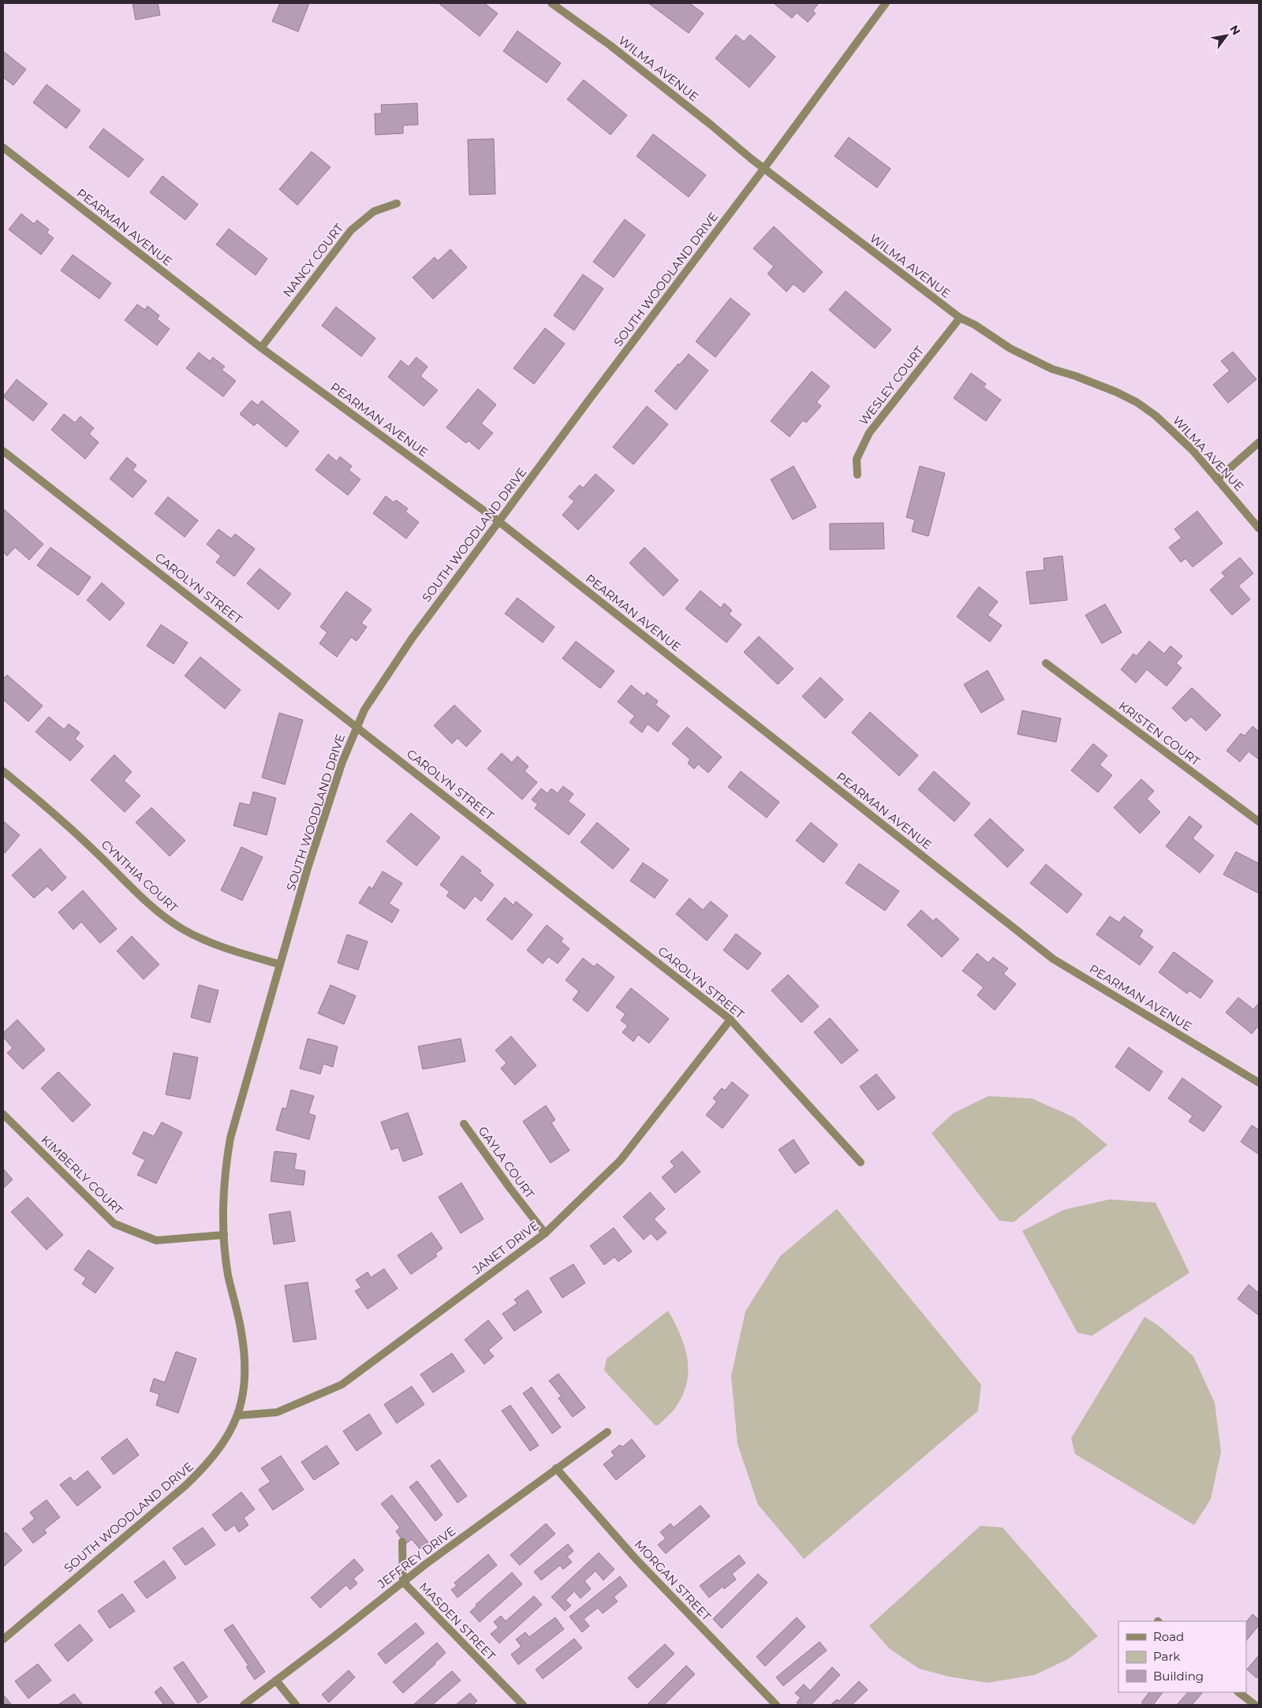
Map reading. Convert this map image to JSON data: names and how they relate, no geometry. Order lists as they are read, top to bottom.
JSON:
{
  "streets": {
    "street": [
      "WILMA AVENUE",
      "PEARMAN AVENUE",
      "NANCY COURT",
      "SOUTH WOODLAND DRIVE",
      "WESLEY COURT",
      "CAROLYN STREET",
      "KRISTEN COURT",
      "CYNTHIA COURT",
      "GAYLA COURT",
      "KIMBERLY COURT",
      "JANET DRIVE",
      "JEFFREY DRIVE",
      "MORGAN STREET",
      "MASDEN STREET"
    ]
  },
  "crossings": [
    ["WILMA AVENUE", "SOUTH WOODLAND DRIVE"],
    ["WILMA AVENUE", "WESLEY COURT"],
    ["PEARMAN AVENUE", "NANCY COURT"],
    ["PEARMAN AVENUE", "SOUTH WOODLAND DRIVE"],
    ["SOUTH WOODLAND DRIVE", "CAROLYN STREET"],
    ["SOUTH WOODLAND DRIVE", "CYNTHIA COURT"],
    ["SOUTH WOODLAND DRIVE", "KIMBERLY COURT"],
    ["SOUTH WOODLAND DRIVE", "JANET DRIVE"],
    ["CAROLYN STREET", "JANET DRIVE"],
    ["GAYLA COURT", "JANET DRIVE"],
    ["JEFFREY DRIVE", "MORGAN STREET"],
    ["JEFFREY DRIVE", "MASDEN STREET"]
  ],
  "legend": ["Road", "Park", "Building"],
  "north": "top right"
}
